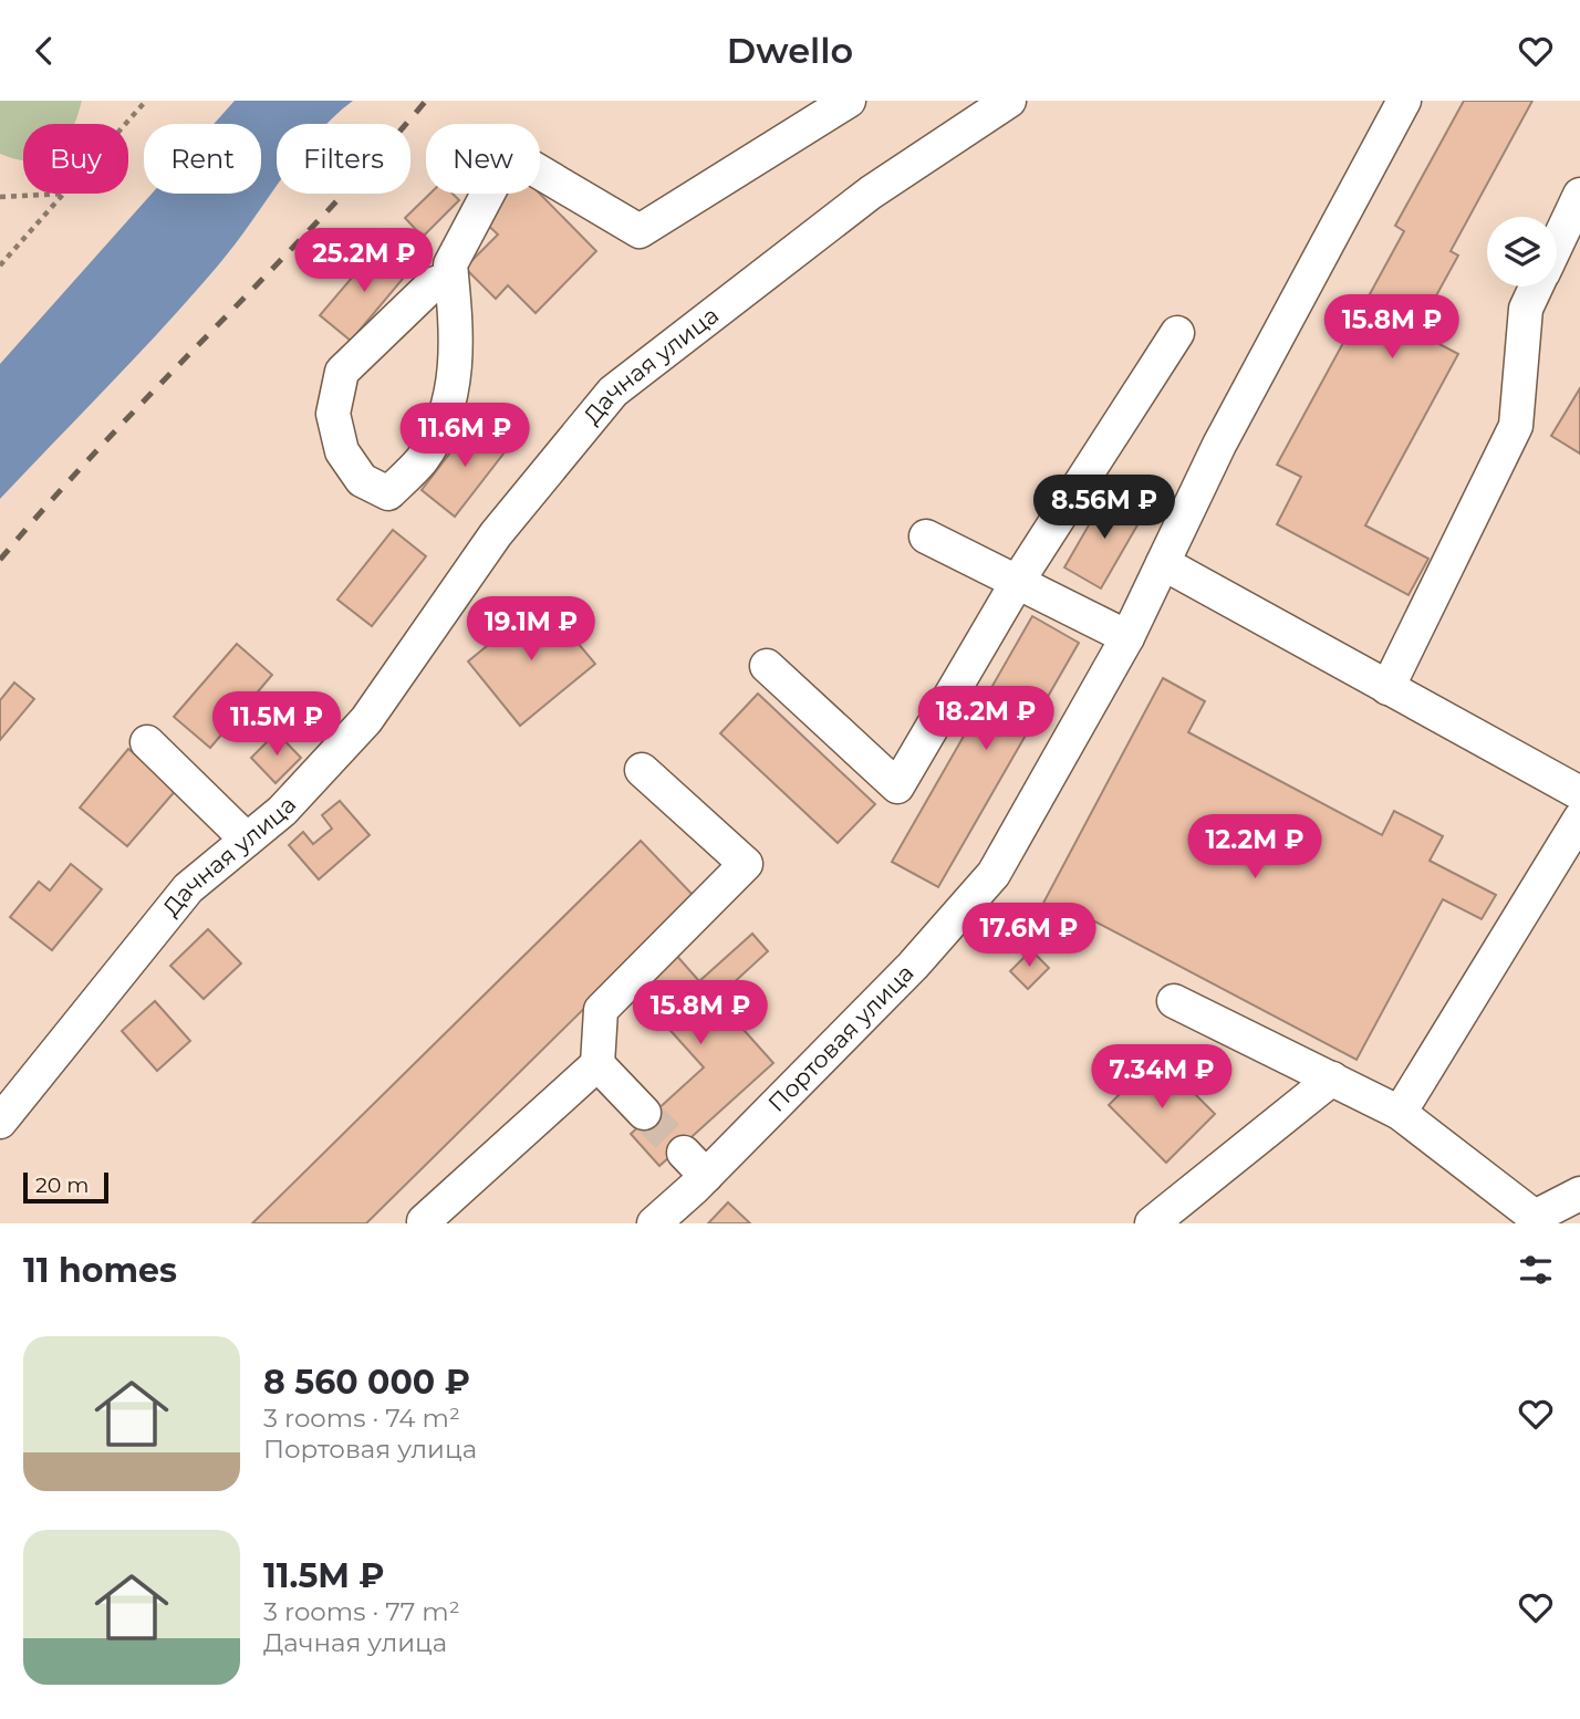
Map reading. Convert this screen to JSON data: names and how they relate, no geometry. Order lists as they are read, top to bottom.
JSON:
{
  "streets": {
    "street": ["Дачная улица", "Портовая улица"]
  },
  "scale_bar": "20 m",
  "page": {
    "header": "Dwello",
    "chip": [
      "Buy",
      "Rent",
      "Filters",
      "New"
    ],
    "price": [
      "25.2M ₽",
      "15.8M ₽",
      "11.6M ₽",
      "8.56M ₽",
      "19.1M ₽",
      "18.2M ₽",
      "11.5M ₽",
      "12.2M ₽",
      "17.6M ₽",
      "15.8M ₽",
      "7.34M ₽"
    ],
    "scale": "20 m",
    "heading": "11 homes",
    "list": [
      {
        "name": "8 560 000 ₽",
        "note": "3 rooms · 74 m² · Портовая улица"
      },
      {
        "name": "11.5M ₽",
        "note": "3 rooms · 77 m² · Дачная улица"
      }
    ]
  }
}
